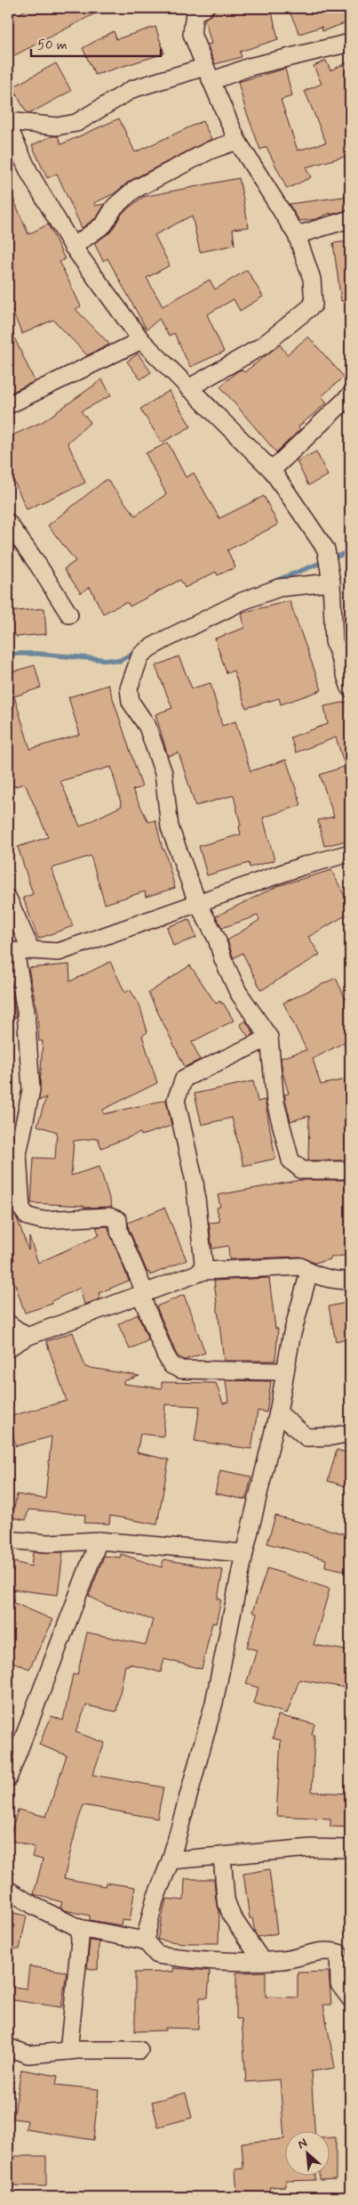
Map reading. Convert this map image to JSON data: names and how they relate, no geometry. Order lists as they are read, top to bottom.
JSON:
{
  "scale_bar": "50 m",
  "north": "top left"
}
